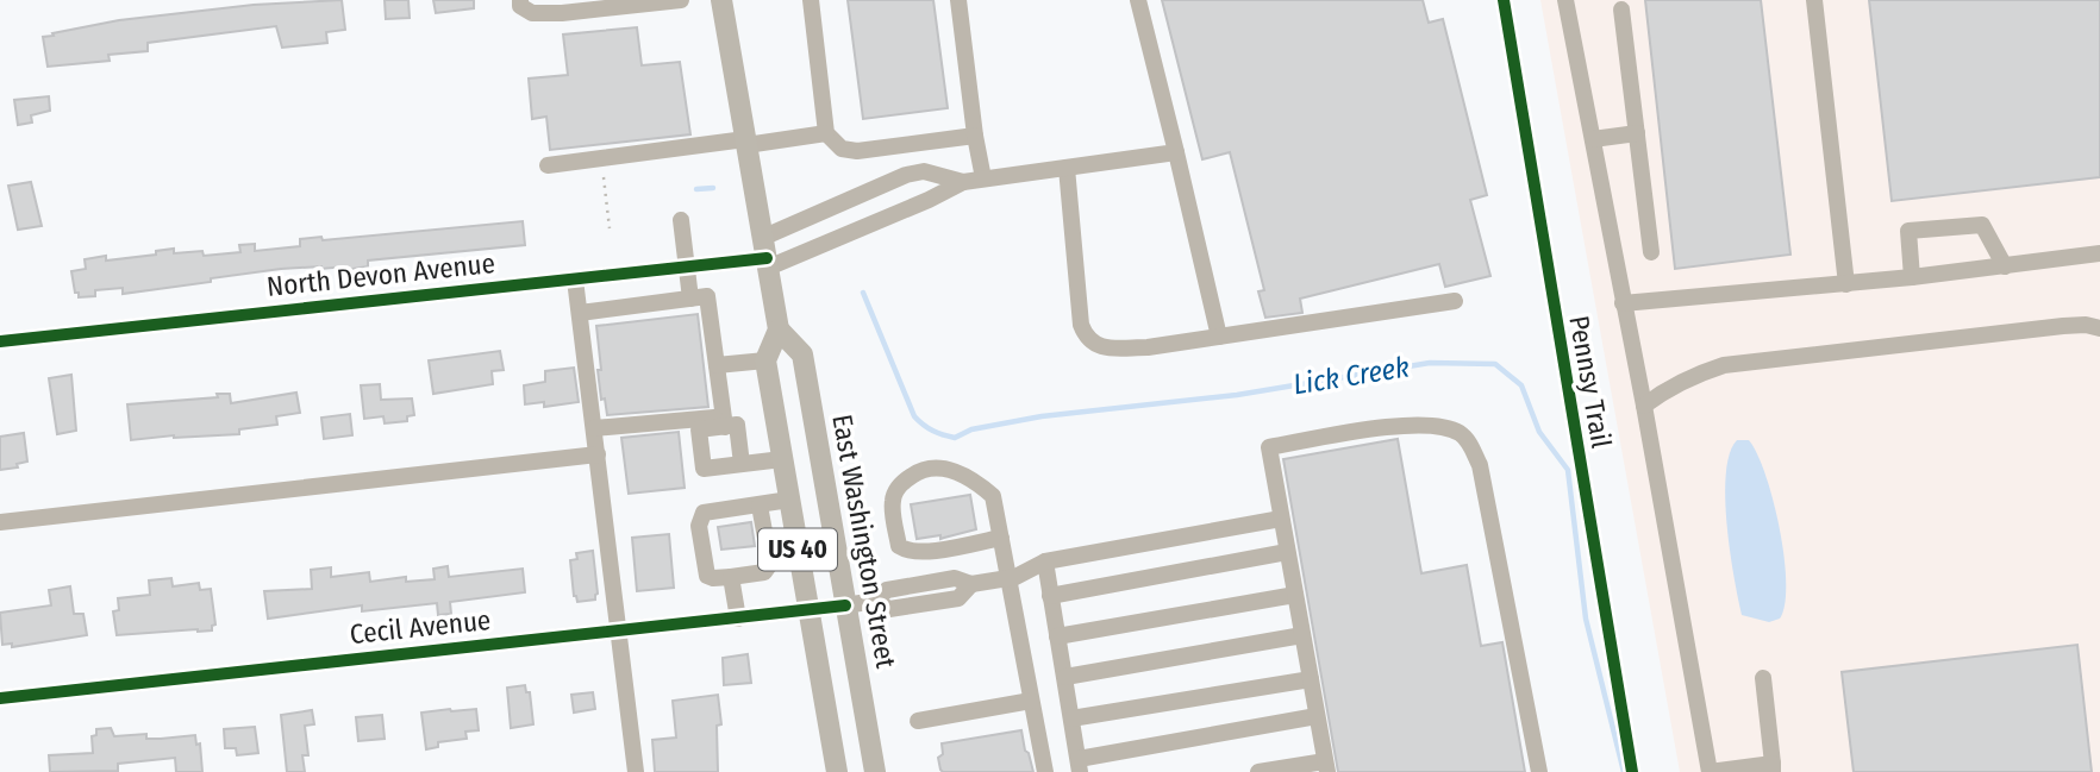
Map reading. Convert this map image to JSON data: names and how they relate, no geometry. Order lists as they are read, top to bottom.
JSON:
{
  "streets": {
    "main road": ["East Washington Street", "US 40"],
    "street": ["North Devon Avenue", "Cecil Avenue"],
    "cycle path": ["Pennsy Trail"]
  },
  "crossings": [
    ["North Devon Avenue", "East Washington Street"],
    ["East Washington Street", "Cecil Avenue"],
    ["US 40", "Cecil Avenue"]
  ],
  "water": ["Lick Creek"]
}
